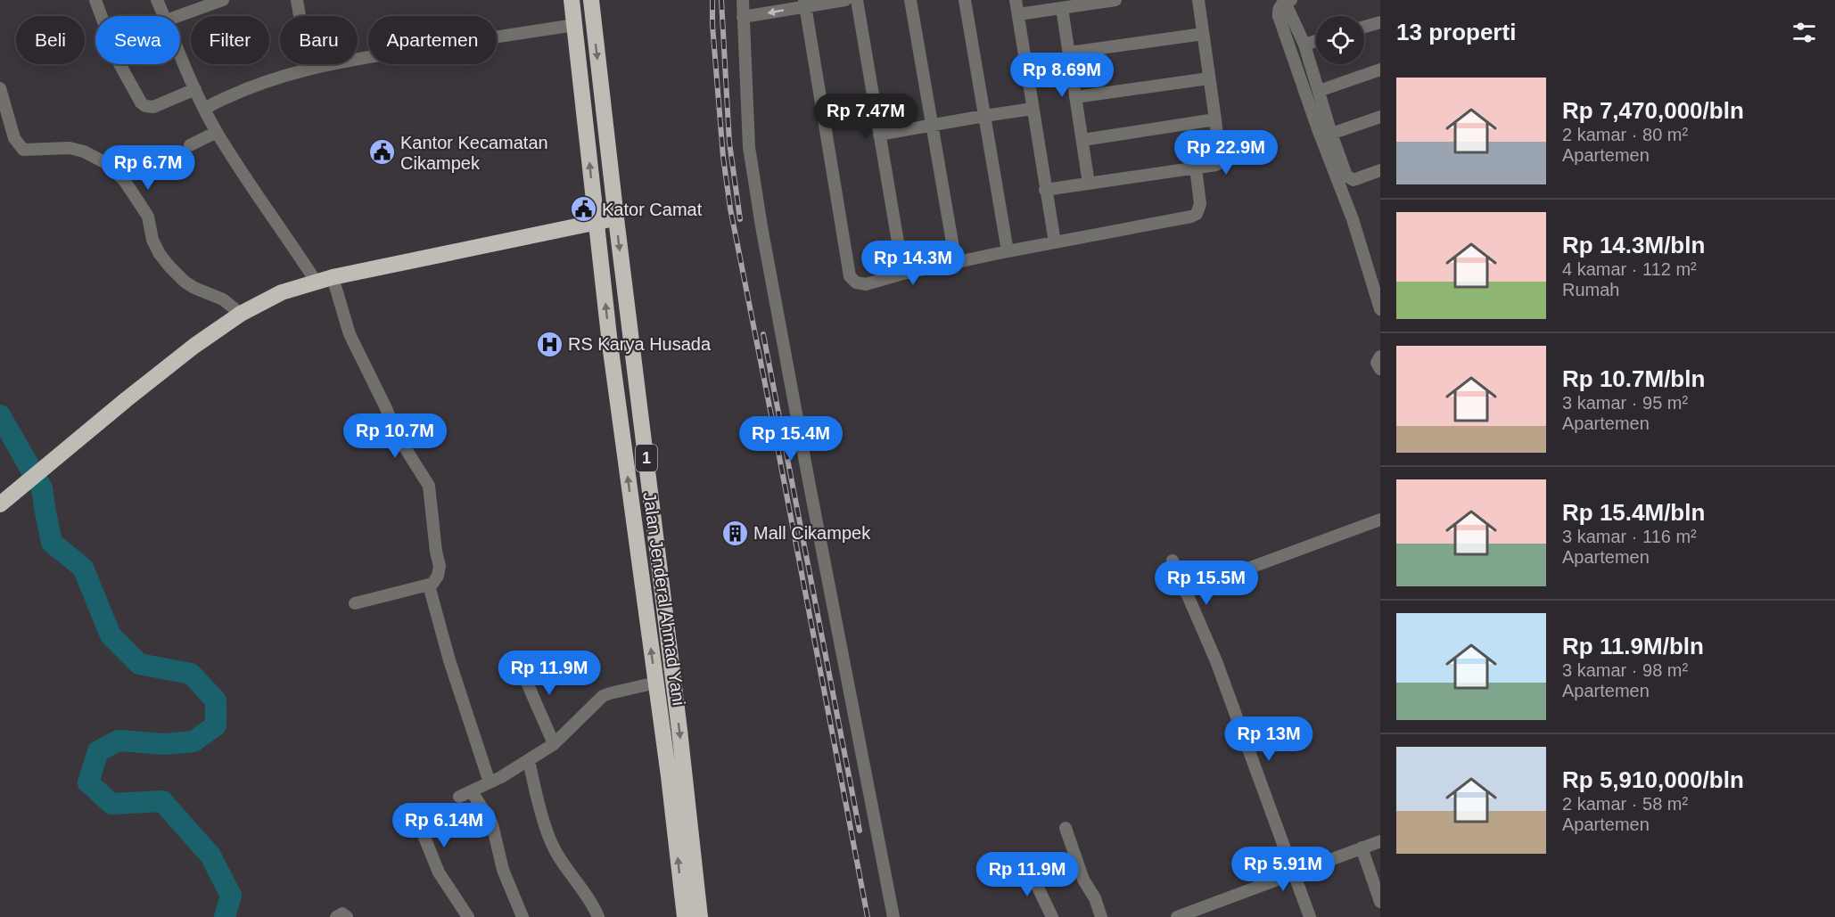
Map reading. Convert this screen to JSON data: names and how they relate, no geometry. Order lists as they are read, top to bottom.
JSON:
{
  "streets": {
    "highway": ["1", "Jalan Jenderal Ahmad Yani"]
  },
  "places": {
    "public building": ["Kantor Kecamatan Cikampek", "Kator Camat"],
    "hospital": ["RS Karya Husada"],
    "building": ["Mall Cikampek"]
  },
  "page": {
    "heading": "13 properti",
    "chip": [
      "Beli",
      "Sewa",
      "Filter",
      "Baru",
      "Apartemen"
    ],
    "price": [
      "Rp 8.69M",
      "Rp 7.47M",
      "Rp 22.9M",
      "Rp 6.7M",
      "Rp 14.3M",
      "Rp 10.7M",
      "Rp 15.4M",
      "Rp 15.5M",
      "Rp 11.9M",
      "Rp 13M",
      "Rp 6.14M",
      "Rp 5.91M",
      "Rp 11.9M"
    ],
    "list": [
      {
        "name": "Rp 7,470,000/bln",
        "note": "2 kamar · 80 m² · Apartemen"
      },
      {
        "name": "Rp 14.3M/bln",
        "note": "4 kamar · 112 m² · Rumah"
      },
      {
        "name": "Rp 10.7M/bln",
        "note": "3 kamar · 95 m² · Apartemen"
      },
      {
        "name": "Rp 15.4M/bln",
        "note": "3 kamar · 116 m² · Apartemen"
      },
      {
        "name": "Rp 11.9M/bln",
        "note": "3 kamar · 98 m² · Apartemen"
      },
      {
        "name": "Rp 5,910,000/bln",
        "note": "2 kamar · 58 m² · Apartemen"
      }
    ]
  }
}
